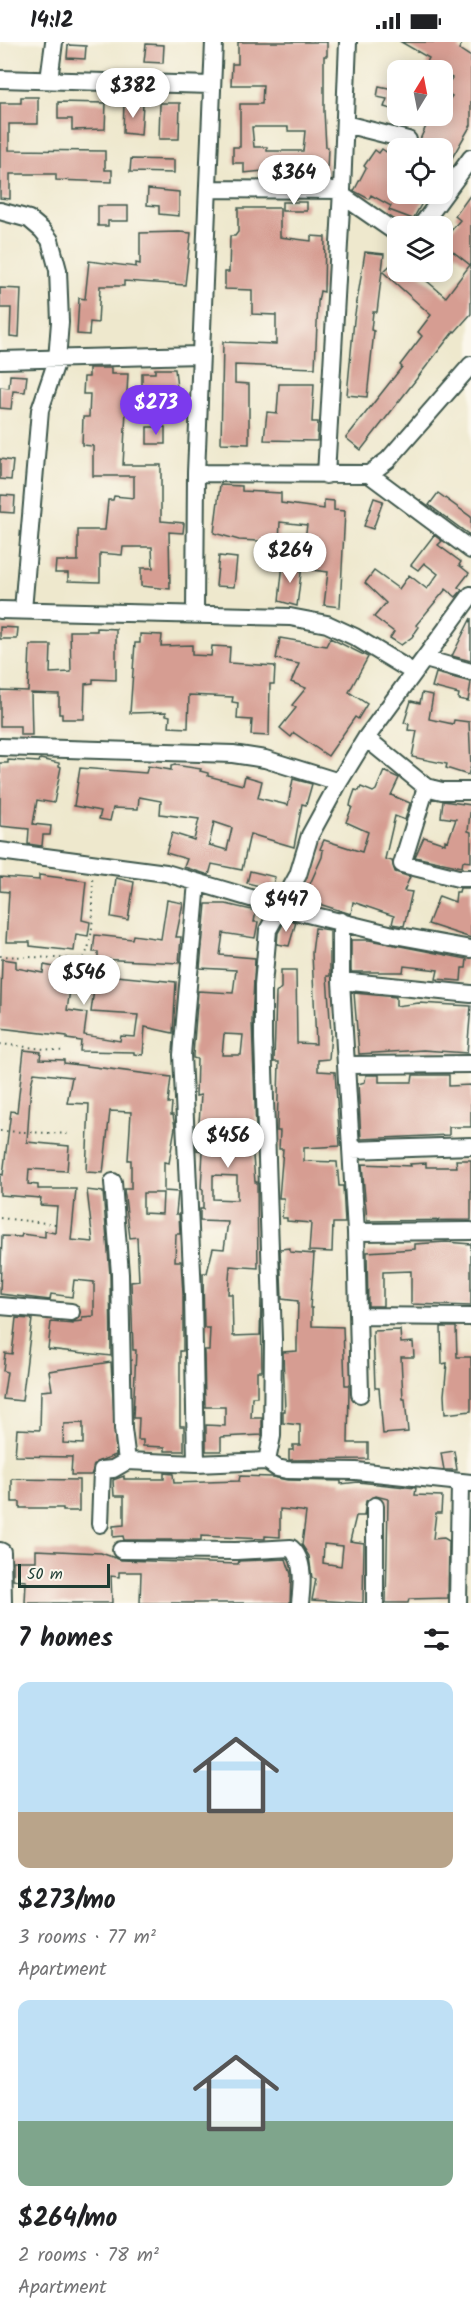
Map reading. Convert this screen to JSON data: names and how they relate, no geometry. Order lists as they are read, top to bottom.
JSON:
{
  "scale_bar": "50 m",
  "north": "top",
  "page": {
    "status": "14:12",
    "price": [
      "$382",
      "$364",
      "$273",
      "$264",
      "$447",
      "$546",
      "$456"
    ],
    "scale": "50 m",
    "heading": "7 homes",
    "list": [
      {
        "name": "$273/mo",
        "note": "3 rooms · 77 m² · Apartment"
      },
      {
        "name": "$264/mo",
        "note": "2 rooms · 78 m² · Apartment"
      }
    ]
  }
}
